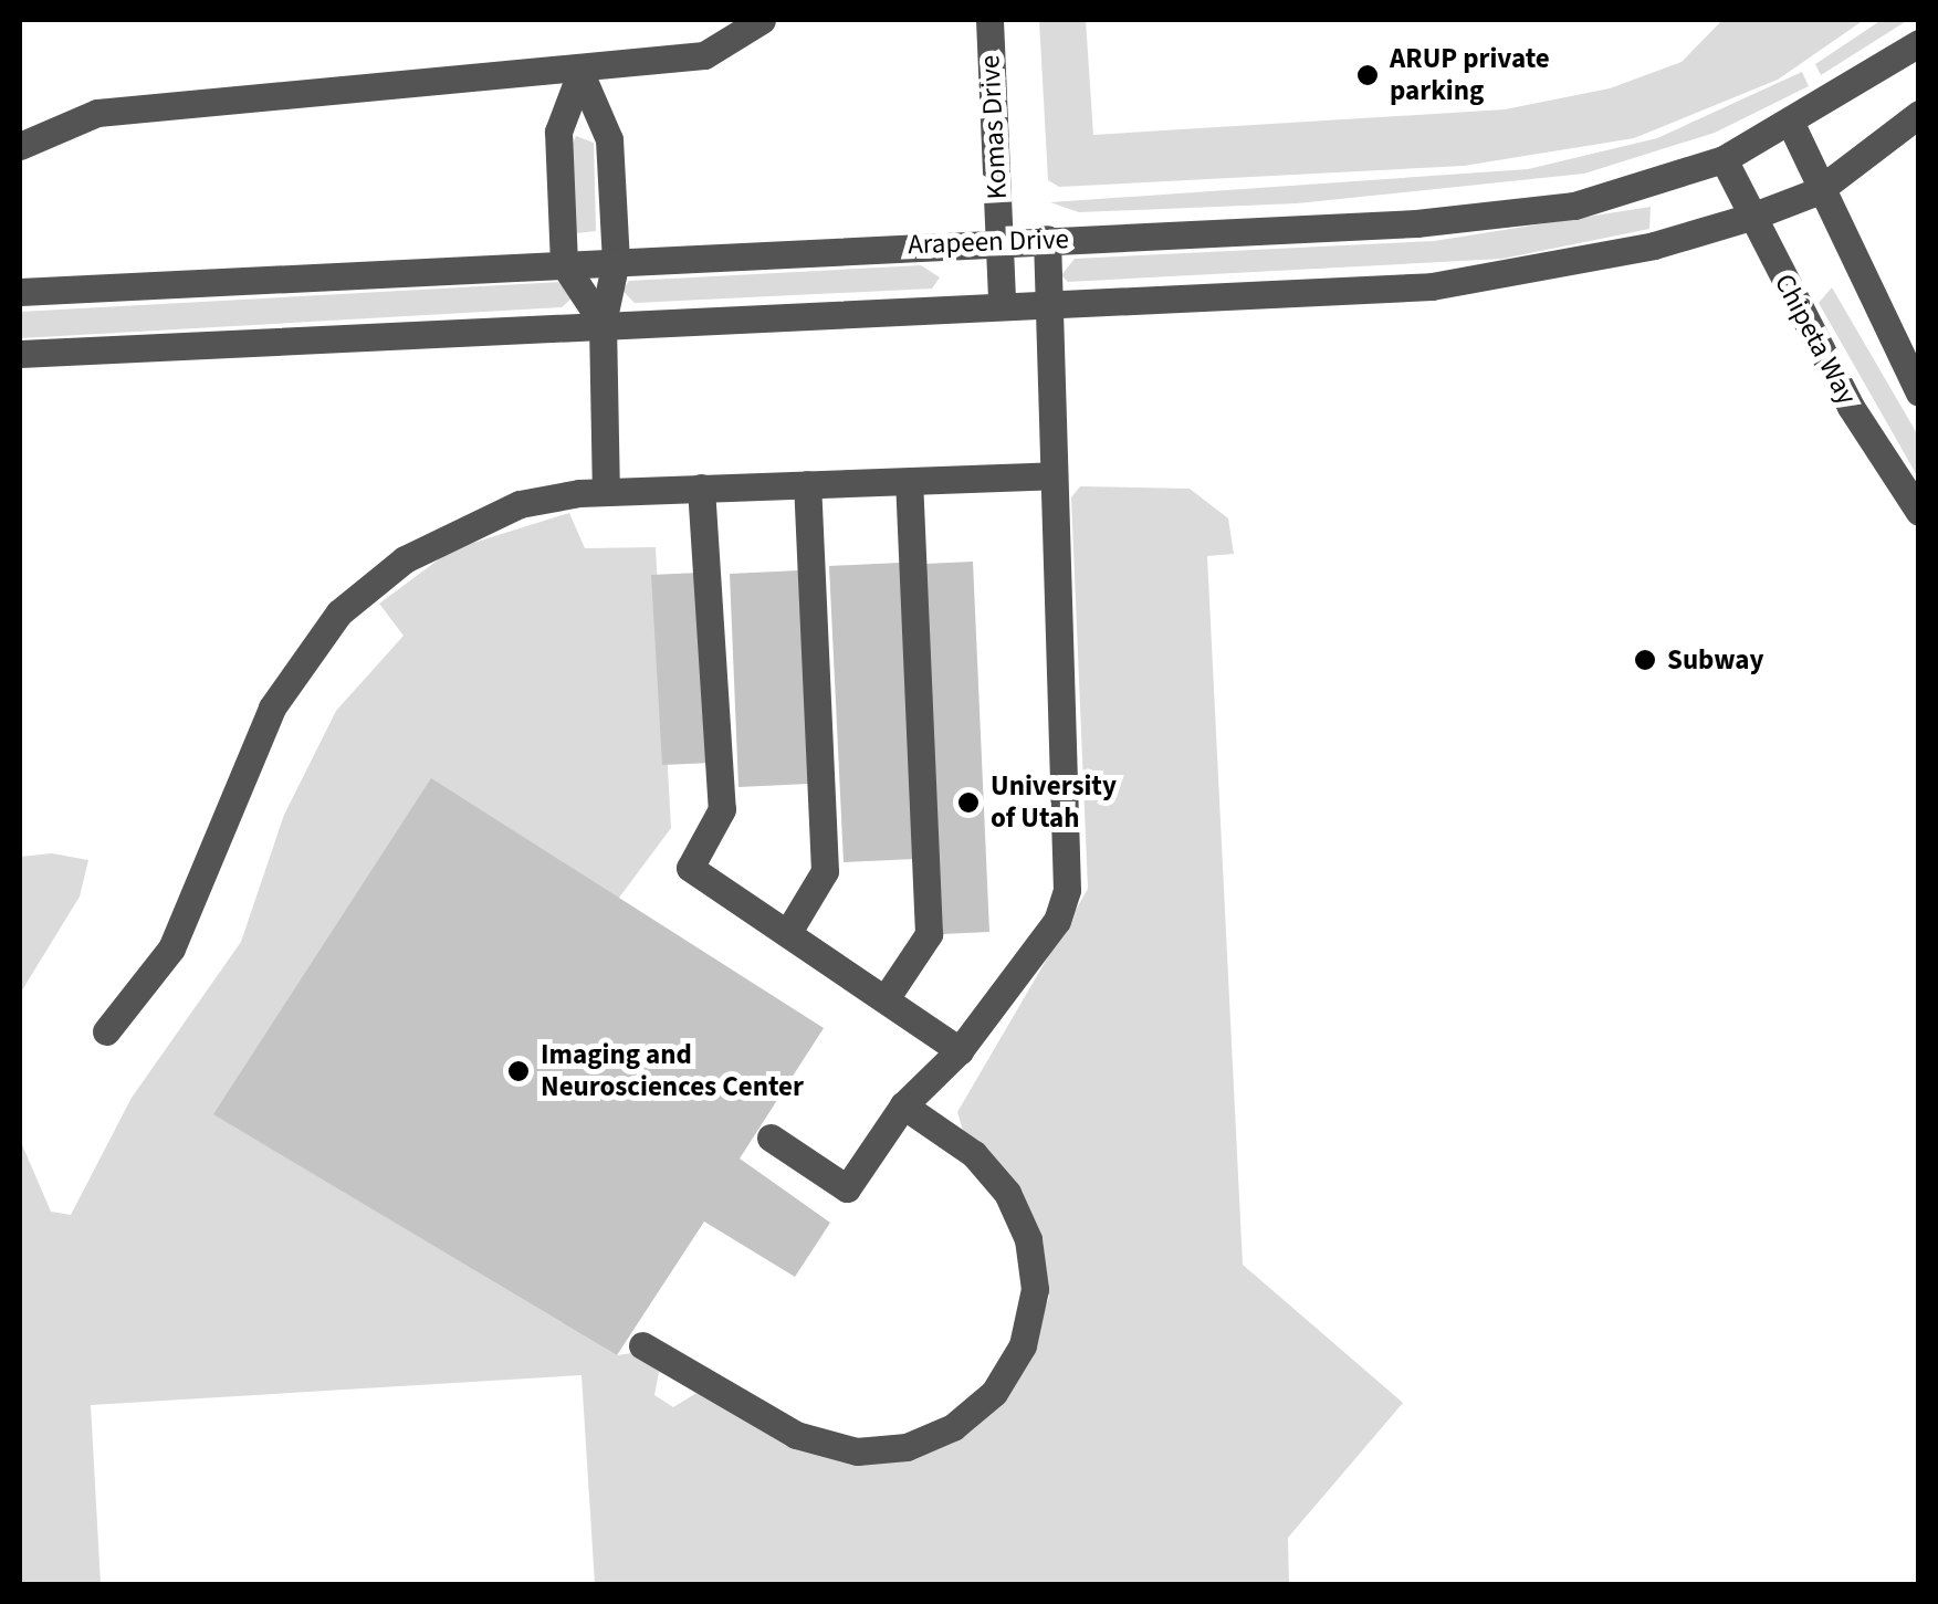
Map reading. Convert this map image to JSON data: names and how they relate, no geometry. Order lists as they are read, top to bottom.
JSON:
{
  "streets": {
    "street": ["Komas Drive", "Arapeen Drive", "Chipeta Way"]
  },
  "crossings": [
    ["Komas Drive", "Arapeen Drive"],
    ["Arapeen Drive", "Chipeta Way"]
  ],
  "places": [
    "ARUP private parking",
    "Subway",
    "University of Utah",
    "Imaging and Neurosciences Center"
  ]
}
